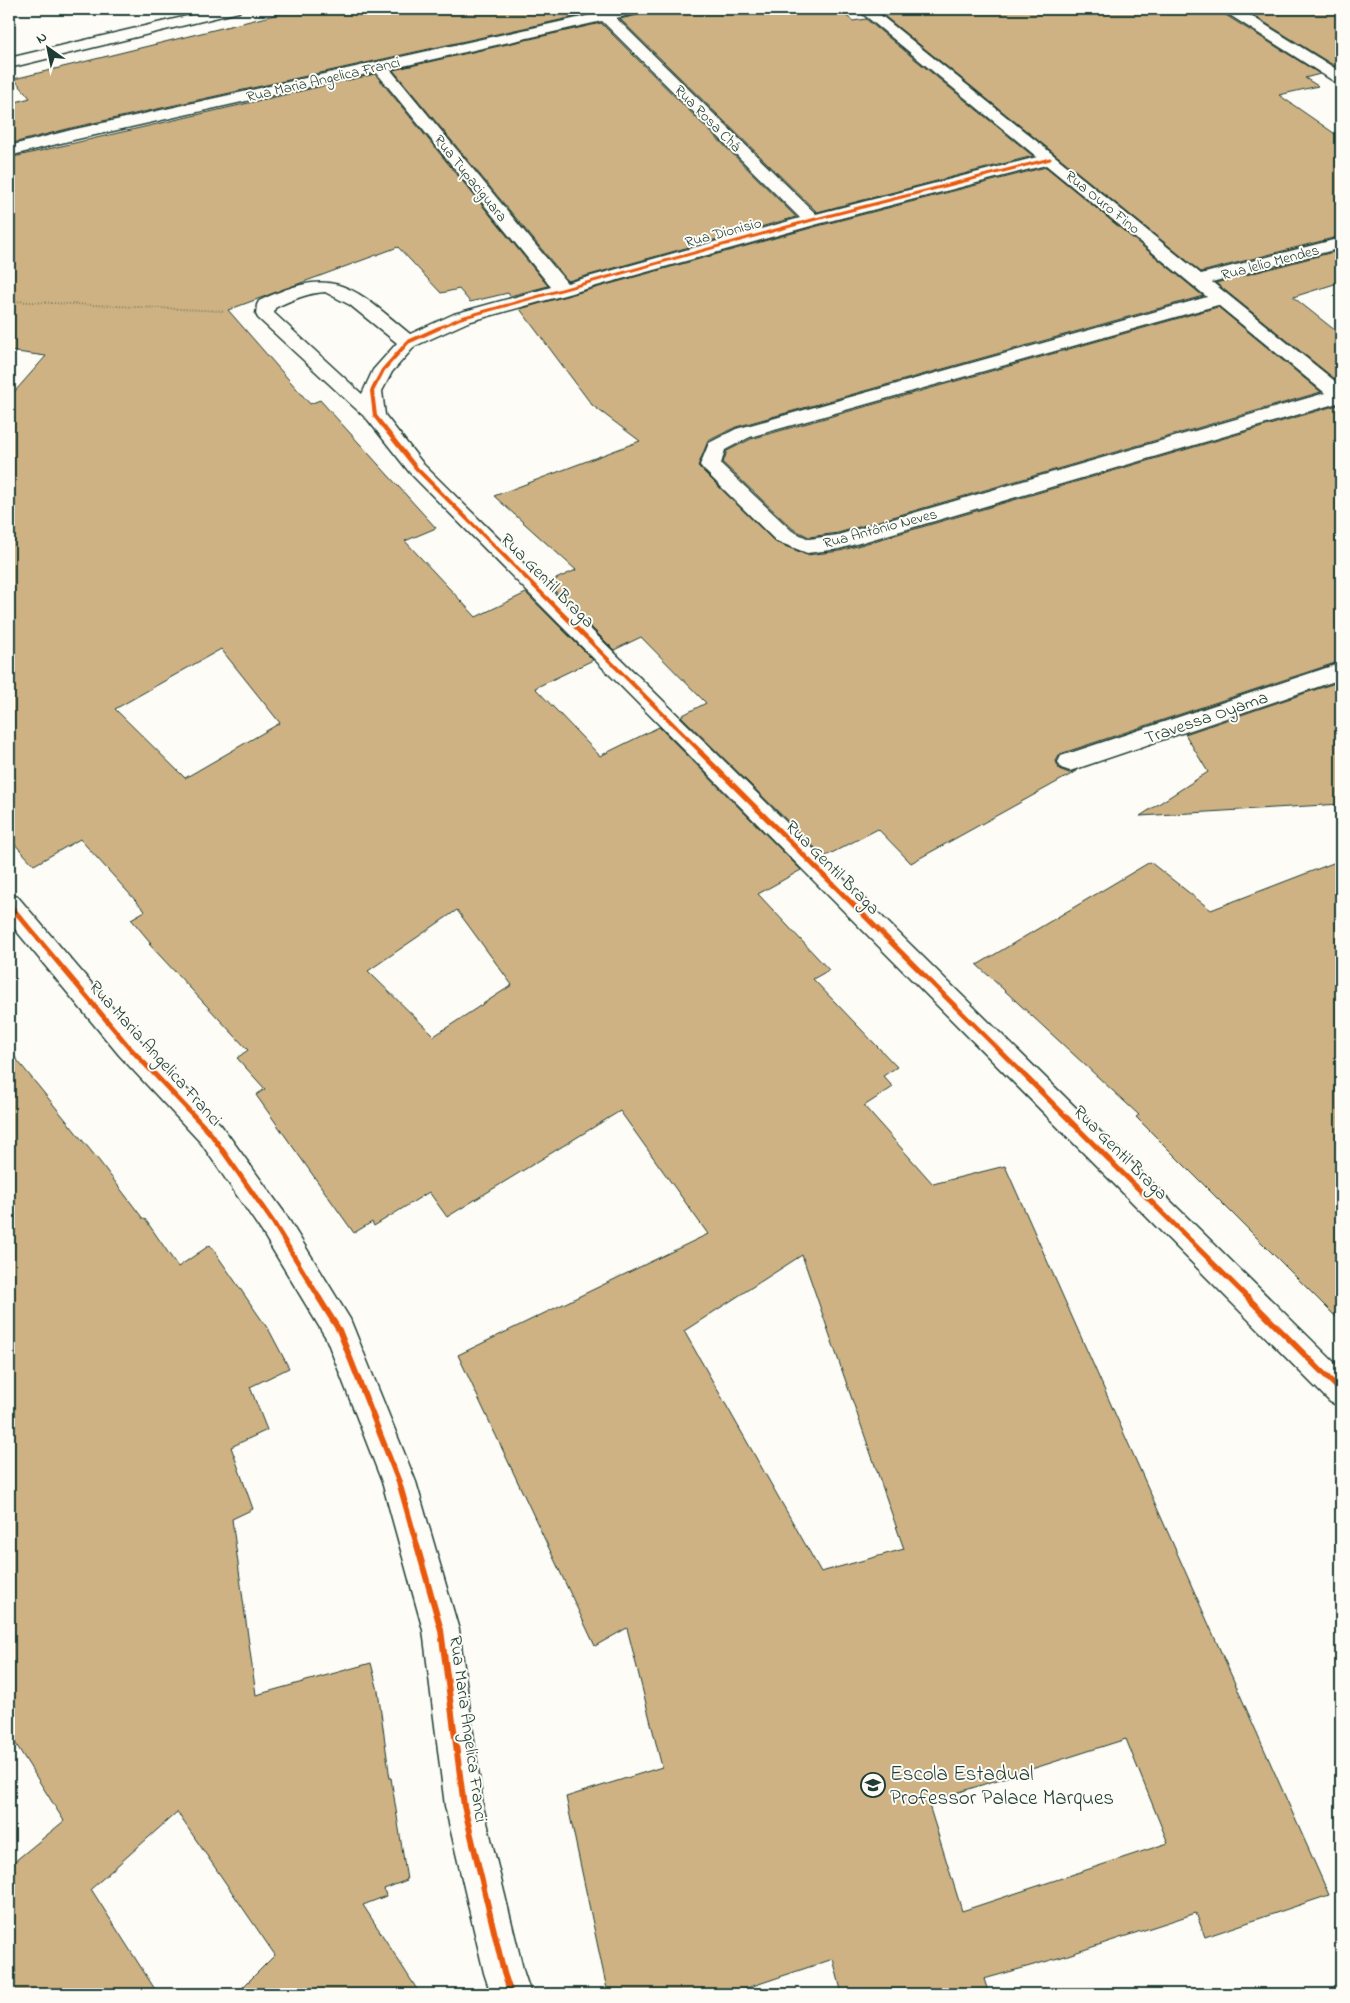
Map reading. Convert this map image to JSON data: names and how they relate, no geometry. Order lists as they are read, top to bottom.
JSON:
{
  "streets": {
    "street": [
      "Rua Maria Angelica Franci",
      "Rua Rosa Chá",
      "Rua Tupaciguara",
      "Rua Ouro Fino",
      "Rua Dionisio",
      "Rua lelio Mendes",
      "Rua Antônio Neves",
      "Rua Gentil Braga",
      "Travessa Oyama"
    ]
  },
  "crossings": [
    ["Rua Maria Angelica Franci", "Rua Rosa Chá"],
    ["Rua Maria Angelica Franci", "Rua Tupaciguara"],
    ["Rua Rosa Chá", "Rua Dionisio"],
    ["Rua Tupaciguara", "Rua Dionisio"],
    ["Rua Ouro Fino", "Rua Dionisio"],
    ["Rua Ouro Fino", "Rua lelio Mendes"],
    ["Rua Ouro Fino", "Rua Antônio Neves"]
  ],
  "places": {
    "school or university": ["Escola Estadual Professor Palace Marques"]
  },
  "north": "top left"
}
